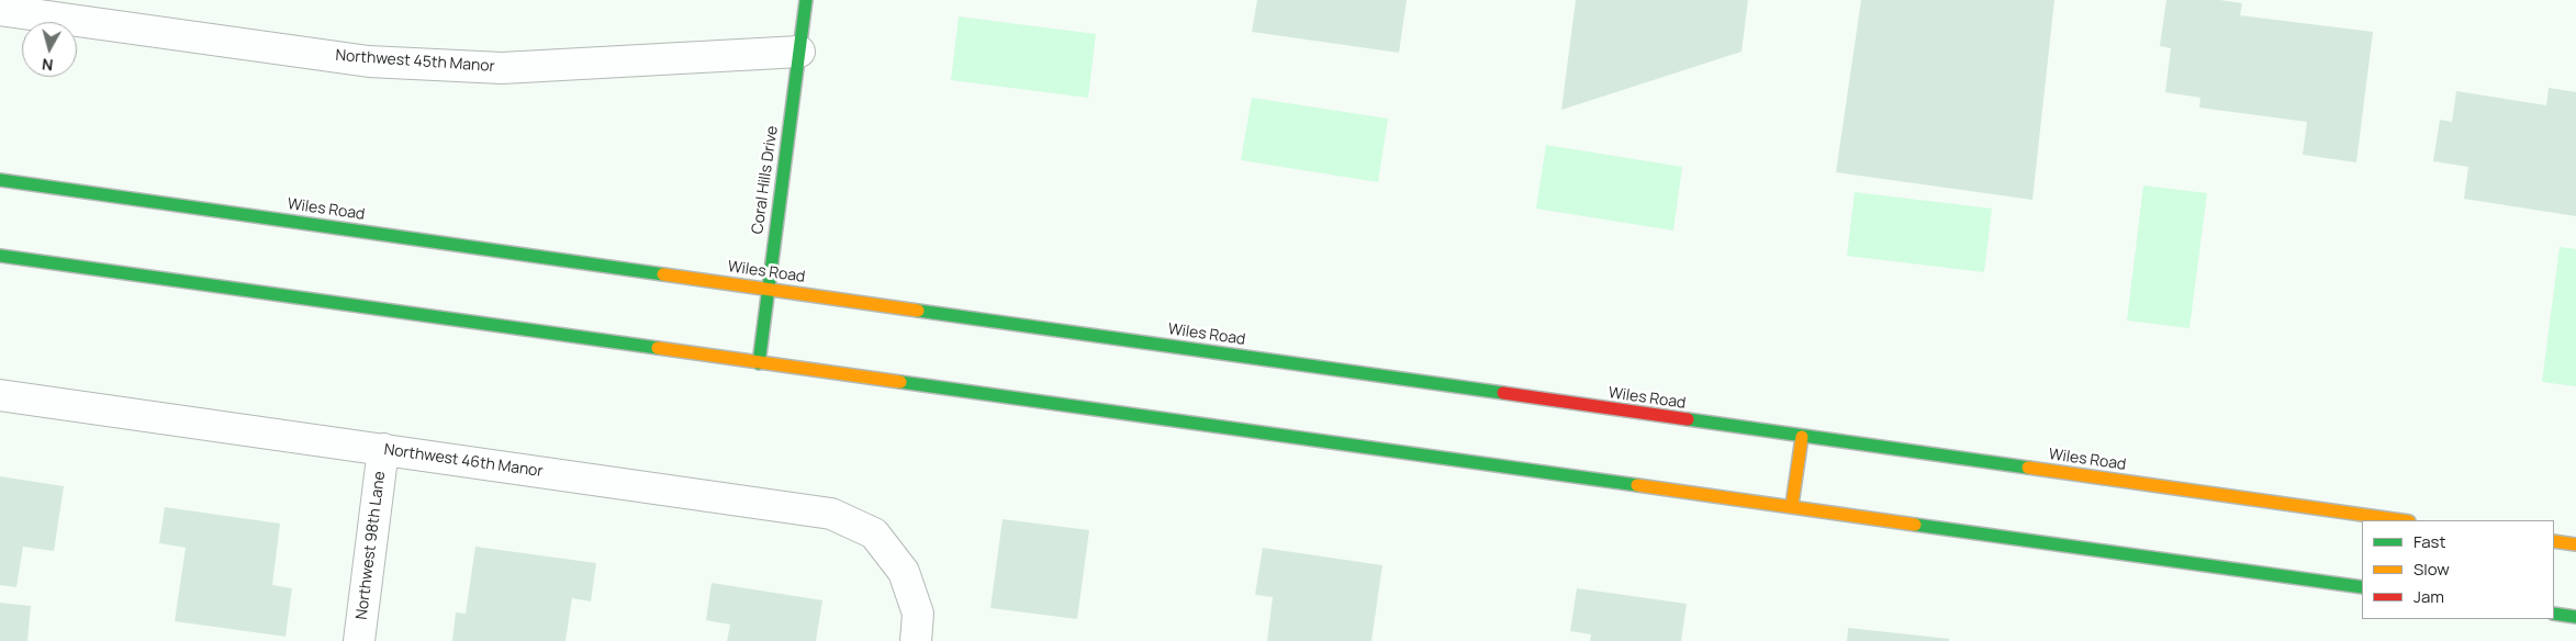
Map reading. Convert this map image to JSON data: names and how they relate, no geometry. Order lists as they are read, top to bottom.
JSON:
{
  "streets": {
    "main road": ["Coral Hills Drive", "Wiles Road"],
    "street": ["Northwest 45th Manor", "Northwest 46th Manor", "Northwest 98th Lane"]
  },
  "crossings": [
    ["Northwest 45th Manor", "Coral Hills Drive"],
    ["Coral Hills Drive", "Wiles Road"],
    ["Northwest 46th Manor", "Northwest 98th Lane"]
  ],
  "legend": ["Fast", "Slow", "Jam"],
  "north": "bottom"
}
